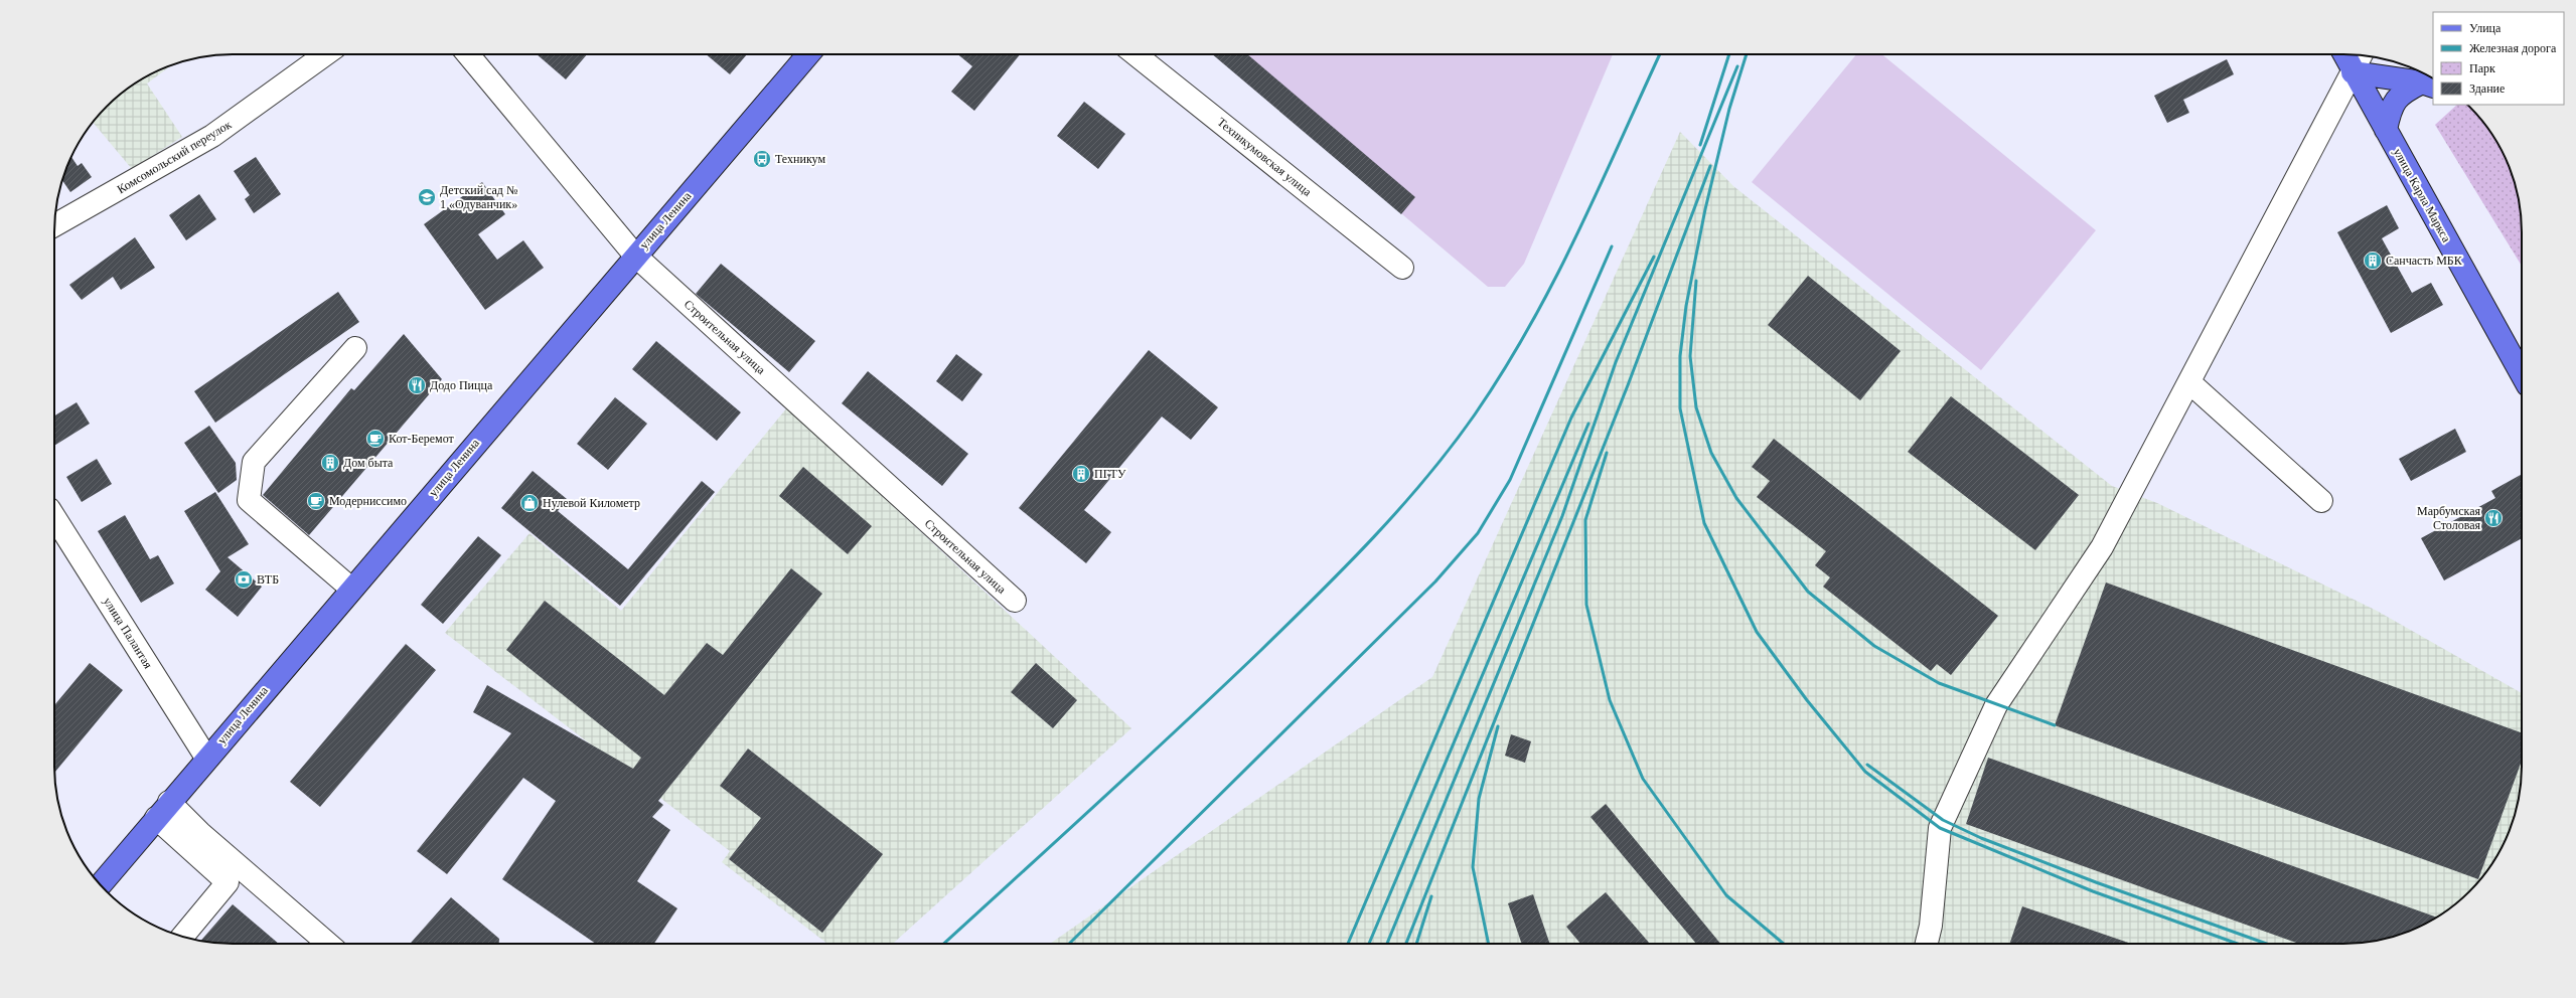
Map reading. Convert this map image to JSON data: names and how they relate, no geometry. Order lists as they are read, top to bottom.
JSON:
{
  "streets": {
    "main road": ["улица Карла Маркса", "улица Ленина"],
    "street": [
      "Комсомольский переулок",
      "Техникумовская улица",
      "Строительная улица",
      "улица Палантая"
    ]
  },
  "crossings": [
    ["улица Ленина", "Строительная улица"],
    ["улица Ленина", "улица Палантая"]
  ],
  "places": {
    "bus stop": ["Техникум"],
    "school or university": ["Детский сад № 1 «Одуванчик»"],
    "building": ["Санчасть МБК", "Дом быта", "ПГТУ"],
    "restaurant": ["Додо Пицца", "Марбумская Столовая"],
    "cafe": ["Кот-Беремот", "Модерниссимо"],
    "shop": ["Нулевой Километр"],
    "bank": ["ВТБ"]
  },
  "legend": [
    "Улица",
    "Железная дорога",
    "Парк",
    "Здание"
  ]
}
